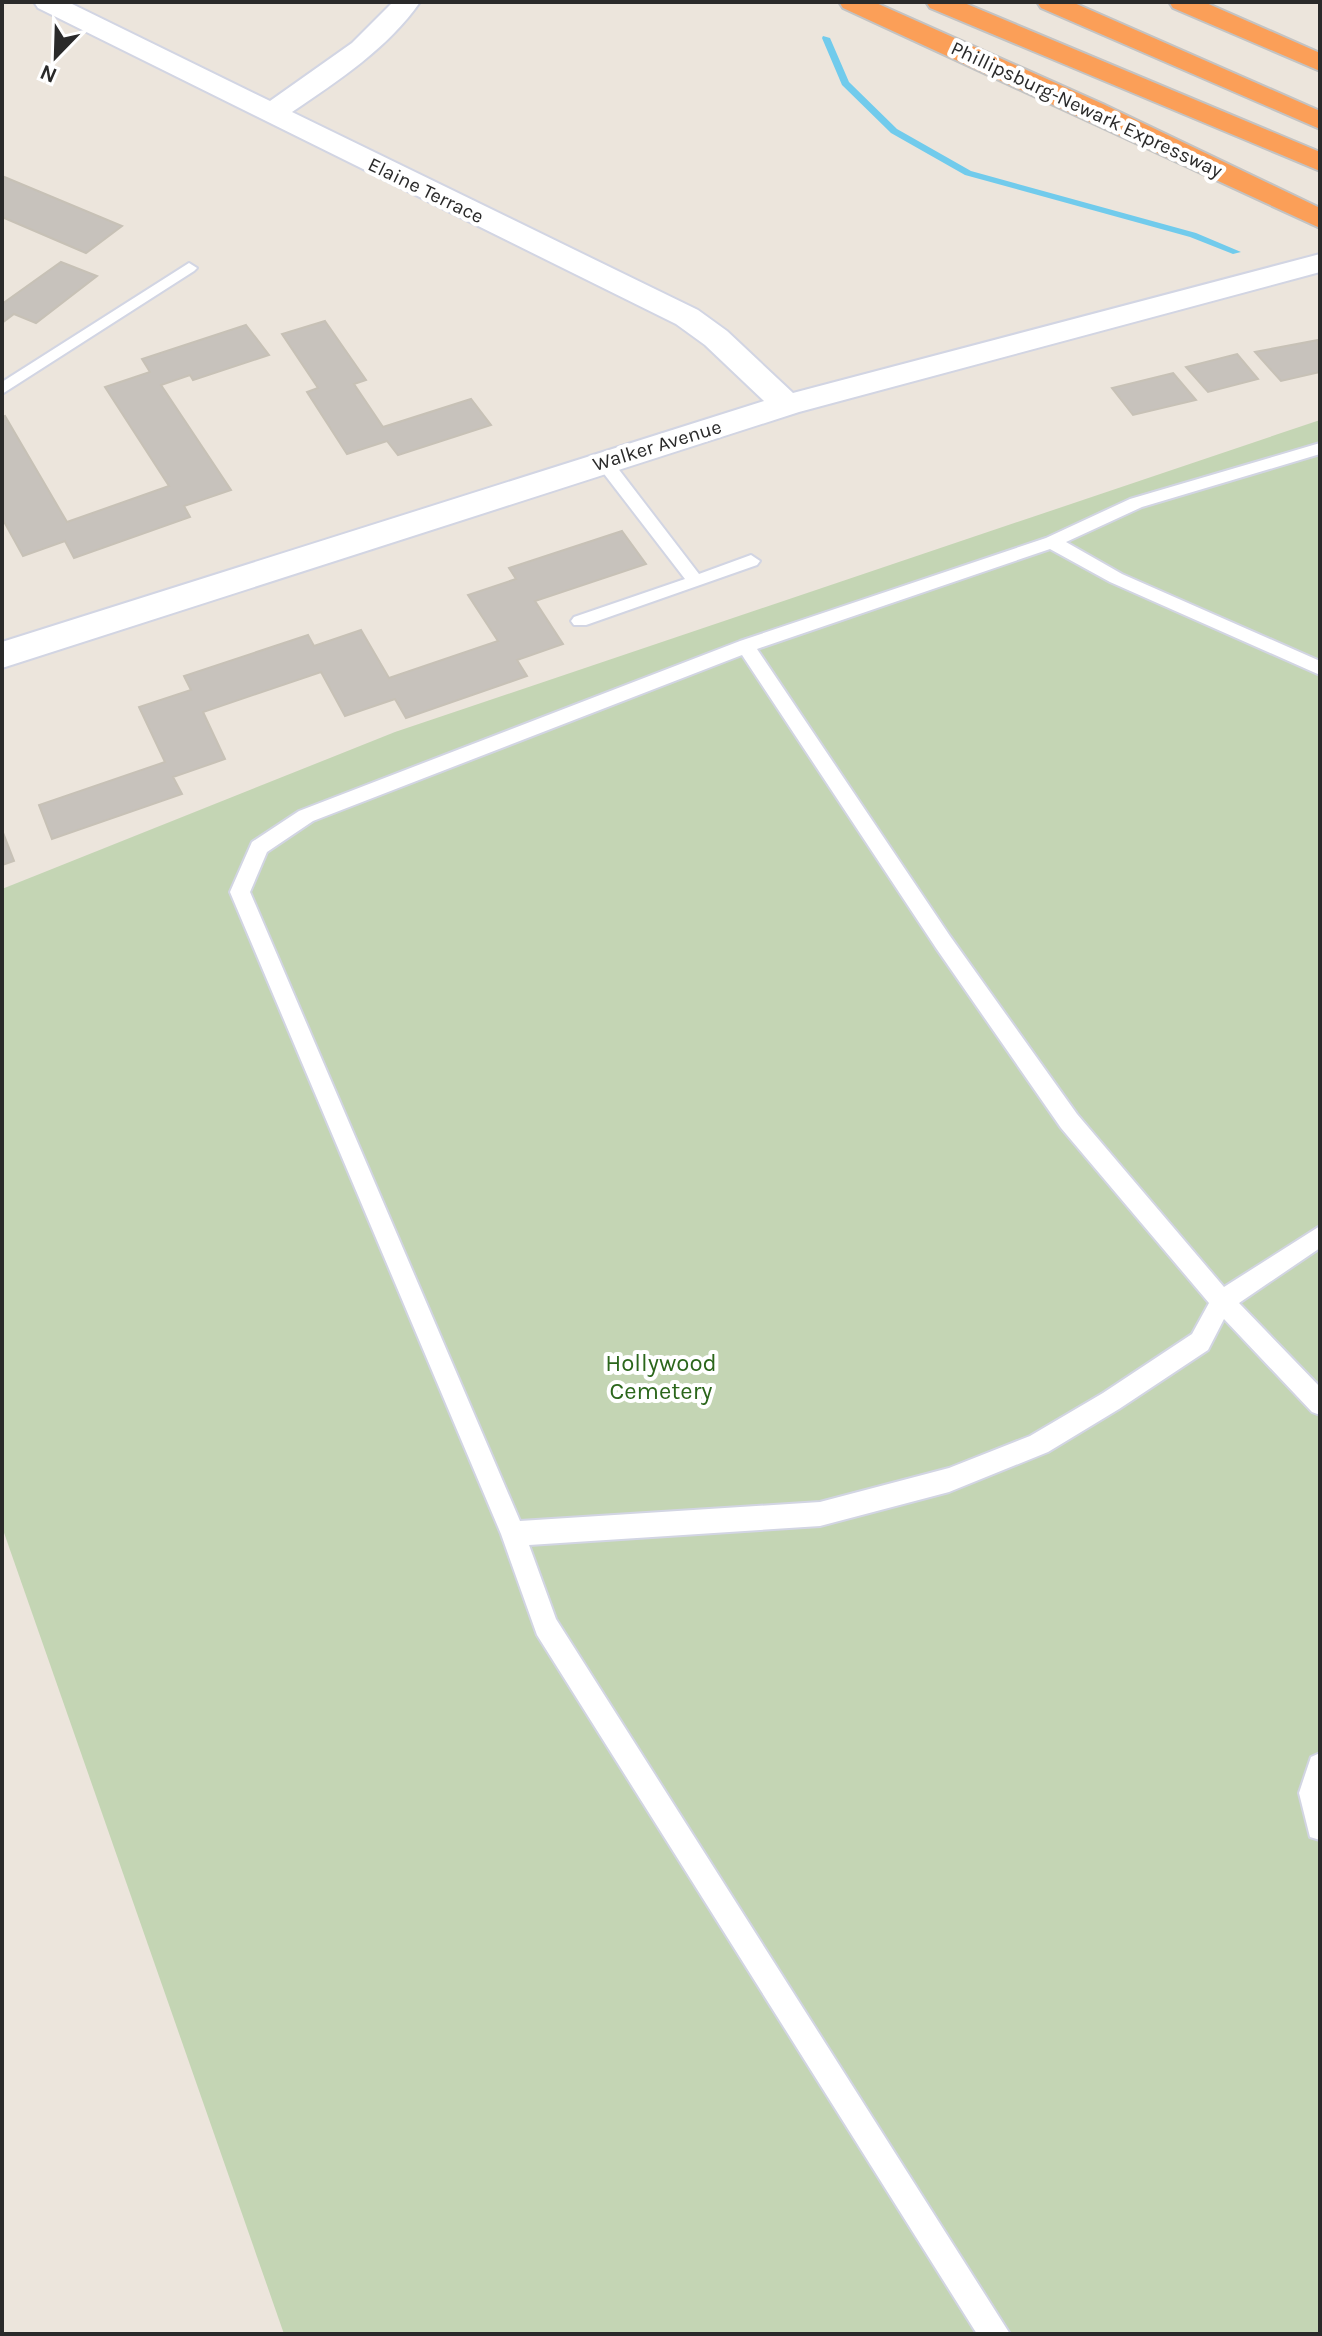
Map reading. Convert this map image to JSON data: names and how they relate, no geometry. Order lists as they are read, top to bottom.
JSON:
{
  "streets": {
    "highway": ["Phillipsburg-Newark Expressway"],
    "street": ["Elaine Terrace", "Walker Avenue"]
  },
  "crossings": [
    ["Elaine Terrace", "Walker Avenue"]
  ],
  "parks": ["Hollywood Cemetery"],
  "north": "bottom left"
}
